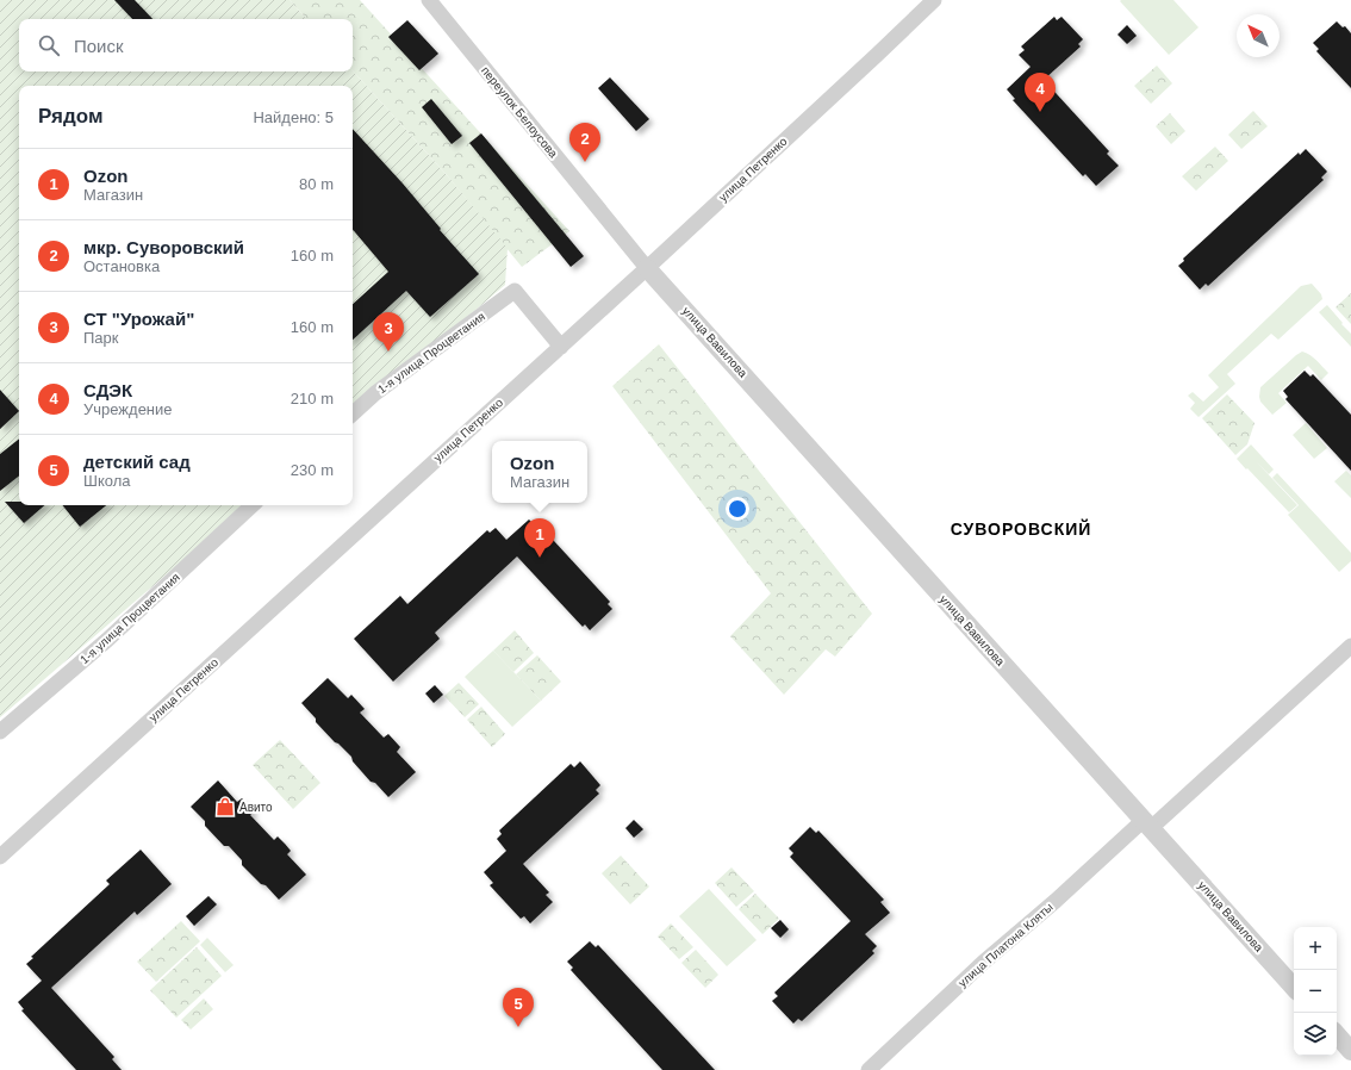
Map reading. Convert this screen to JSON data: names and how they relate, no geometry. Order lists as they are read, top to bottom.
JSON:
{
  "streets": {
    "street": [
      "переулок Белоусова",
      "улица Петренко",
      "улица Вавилова",
      "1-я улица Процветания",
      "улица Платона Кляты"
    ]
  },
  "crossings": [
    ["переулок Белоусова", "улица Петренко"],
    ["переулок Белоусова", "улица Вавилова"],
    ["улица Петренко", "улица Вавилова"],
    ["улица Петренко", "1-я улица Процветания"],
    ["улица Вавилова", "улица Платона Кляты"]
  ],
  "districts": ["СУВОРОВСКИЙ"],
  "places": {
    "shop": ["Авито"]
  },
  "north": "top left",
  "page": {
    "search": "Поиск",
    "pins": [
      "4",
      "2",
      "3",
      "1",
      "5"
    ],
    "heading": ["Рядом", "Найдено: 5"],
    "list": [
      {
        "mark": "1",
        "name": "Ozon",
        "note": "Магазин",
        "value": "80 m"
      },
      {
        "mark": "2",
        "name": "мкр. Суворовский",
        "note": "Остановка",
        "value": "160 m"
      },
      {
        "mark": "3",
        "name": "СТ \"Урожай\"",
        "note": "Парк",
        "value": "160 m"
      },
      {
        "mark": "4",
        "name": "СДЭК",
        "note": "Учреждение",
        "value": "210 m"
      },
      {
        "mark": "5",
        "name": "детский сад",
        "note": "Школа",
        "value": "230 m"
      }
    ],
    "popup": ["Ozon", "Магазин"],
    "map_buttons": ["+", "−"]
  }
}
